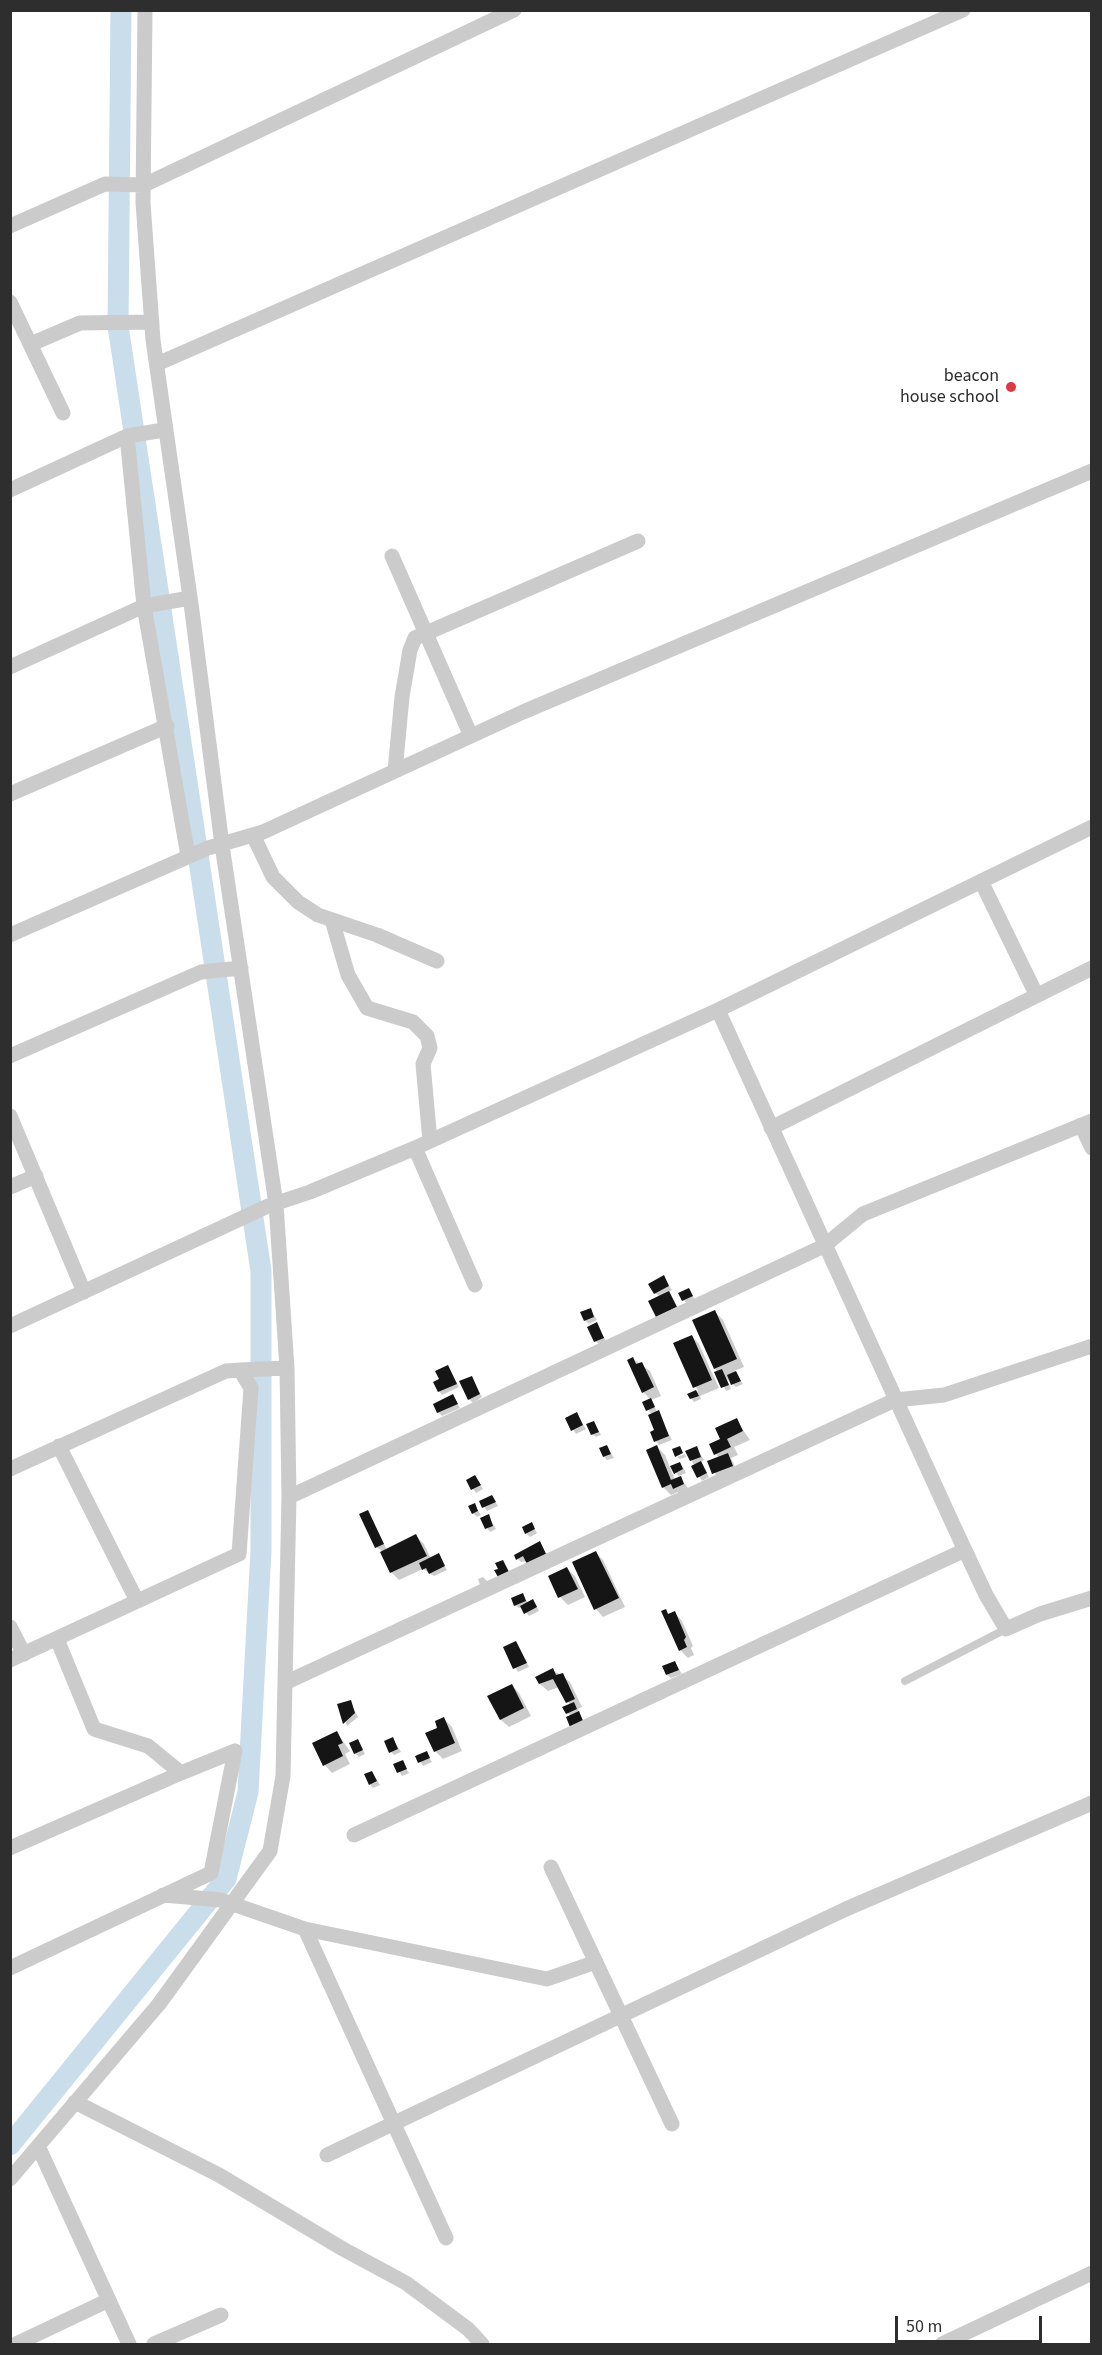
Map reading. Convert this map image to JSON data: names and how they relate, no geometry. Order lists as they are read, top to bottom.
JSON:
{
  "places": ["beacon house school"],
  "scale_bar": "50 m"
}
